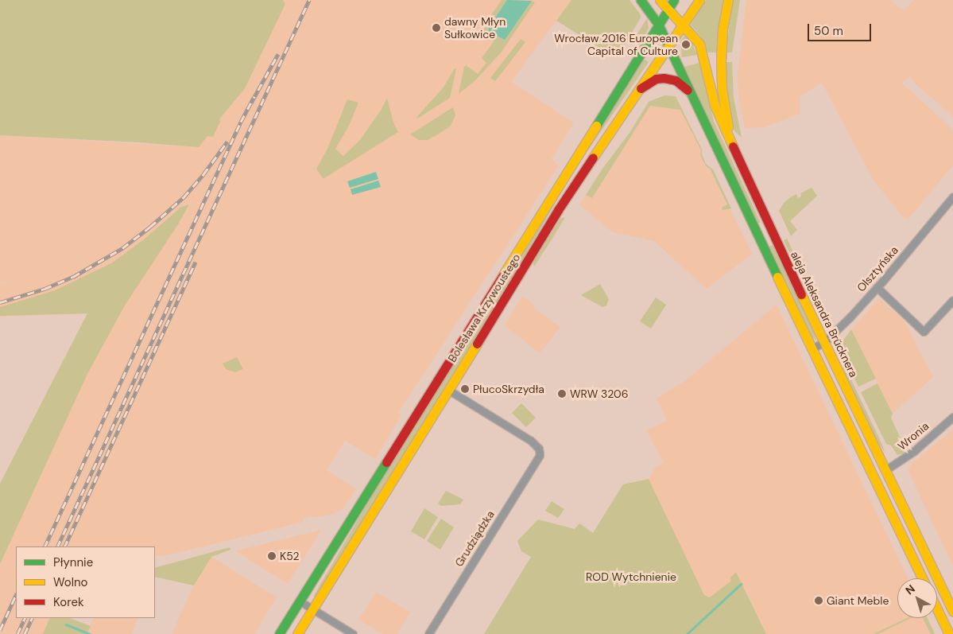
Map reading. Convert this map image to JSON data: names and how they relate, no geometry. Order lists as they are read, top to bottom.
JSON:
{
  "streets": {
    "main road": ["Bolesława Krzywoustego", "aleja Aleksandra Brücknera"],
    "street": ["Olsztyńska", "Wronia", "Grudziądzka"]
  },
  "crossings": [
    ["Olsztyńska", "aleja Aleksandra Brücknera"],
    ["Bolesława Krzywoustego", "aleja Aleksandra Brücknera"],
    ["Bolesława Krzywoustego", "Grudziądzka"],
    ["aleja Aleksandra Brücknera", "Wronia"]
  ],
  "parks": ["ROD Wytchnienie"],
  "places": [
    "dawny Młyn Sułkowice",
    "Wrocław 2016 European Capital of Culture",
    "PłucoSkrzydła",
    "WRW 3206",
    "K52",
    "Giant Meble"
  ],
  "legend": ["Płynnie", "Wolno", "Korek"],
  "scale_bar": "50 m",
  "north": "top left"
}
